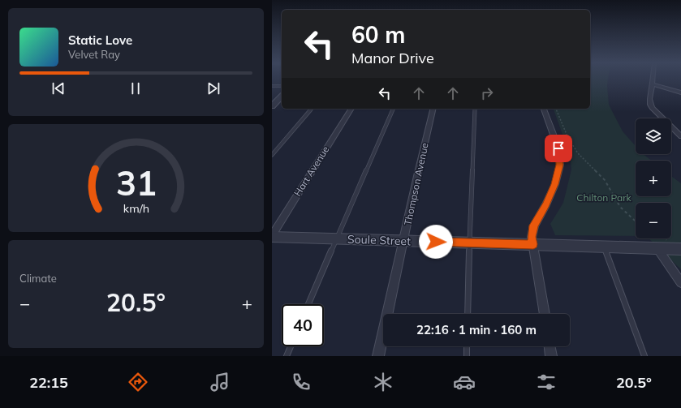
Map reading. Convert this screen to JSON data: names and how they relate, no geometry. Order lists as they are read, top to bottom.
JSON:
{
  "streets": {
    "street": ["Hart Avenue", "Thompson Avenue", "Soule Street"]
  },
  "crossings": [
    ["Hart Avenue", "Soule Street"],
    ["Thompson Avenue", "Soule Street"]
  ],
  "parks": ["Chilton Park"],
  "page": {
    "turn": ["60 m", "Manor Drive"],
    "song": ["Static Love", "Velvet Ray"],
    "map_buttons": ["+", "−"],
    "tile": "Climate",
    "heat": ["−", "20.5°", "+"],
    "limit": "40",
    "trip": "22:16 · 1 min · 160 m",
    "tabs": ["22:15", "20.5°"],
    "gauge": ["31", "km/h"]
  }
}
